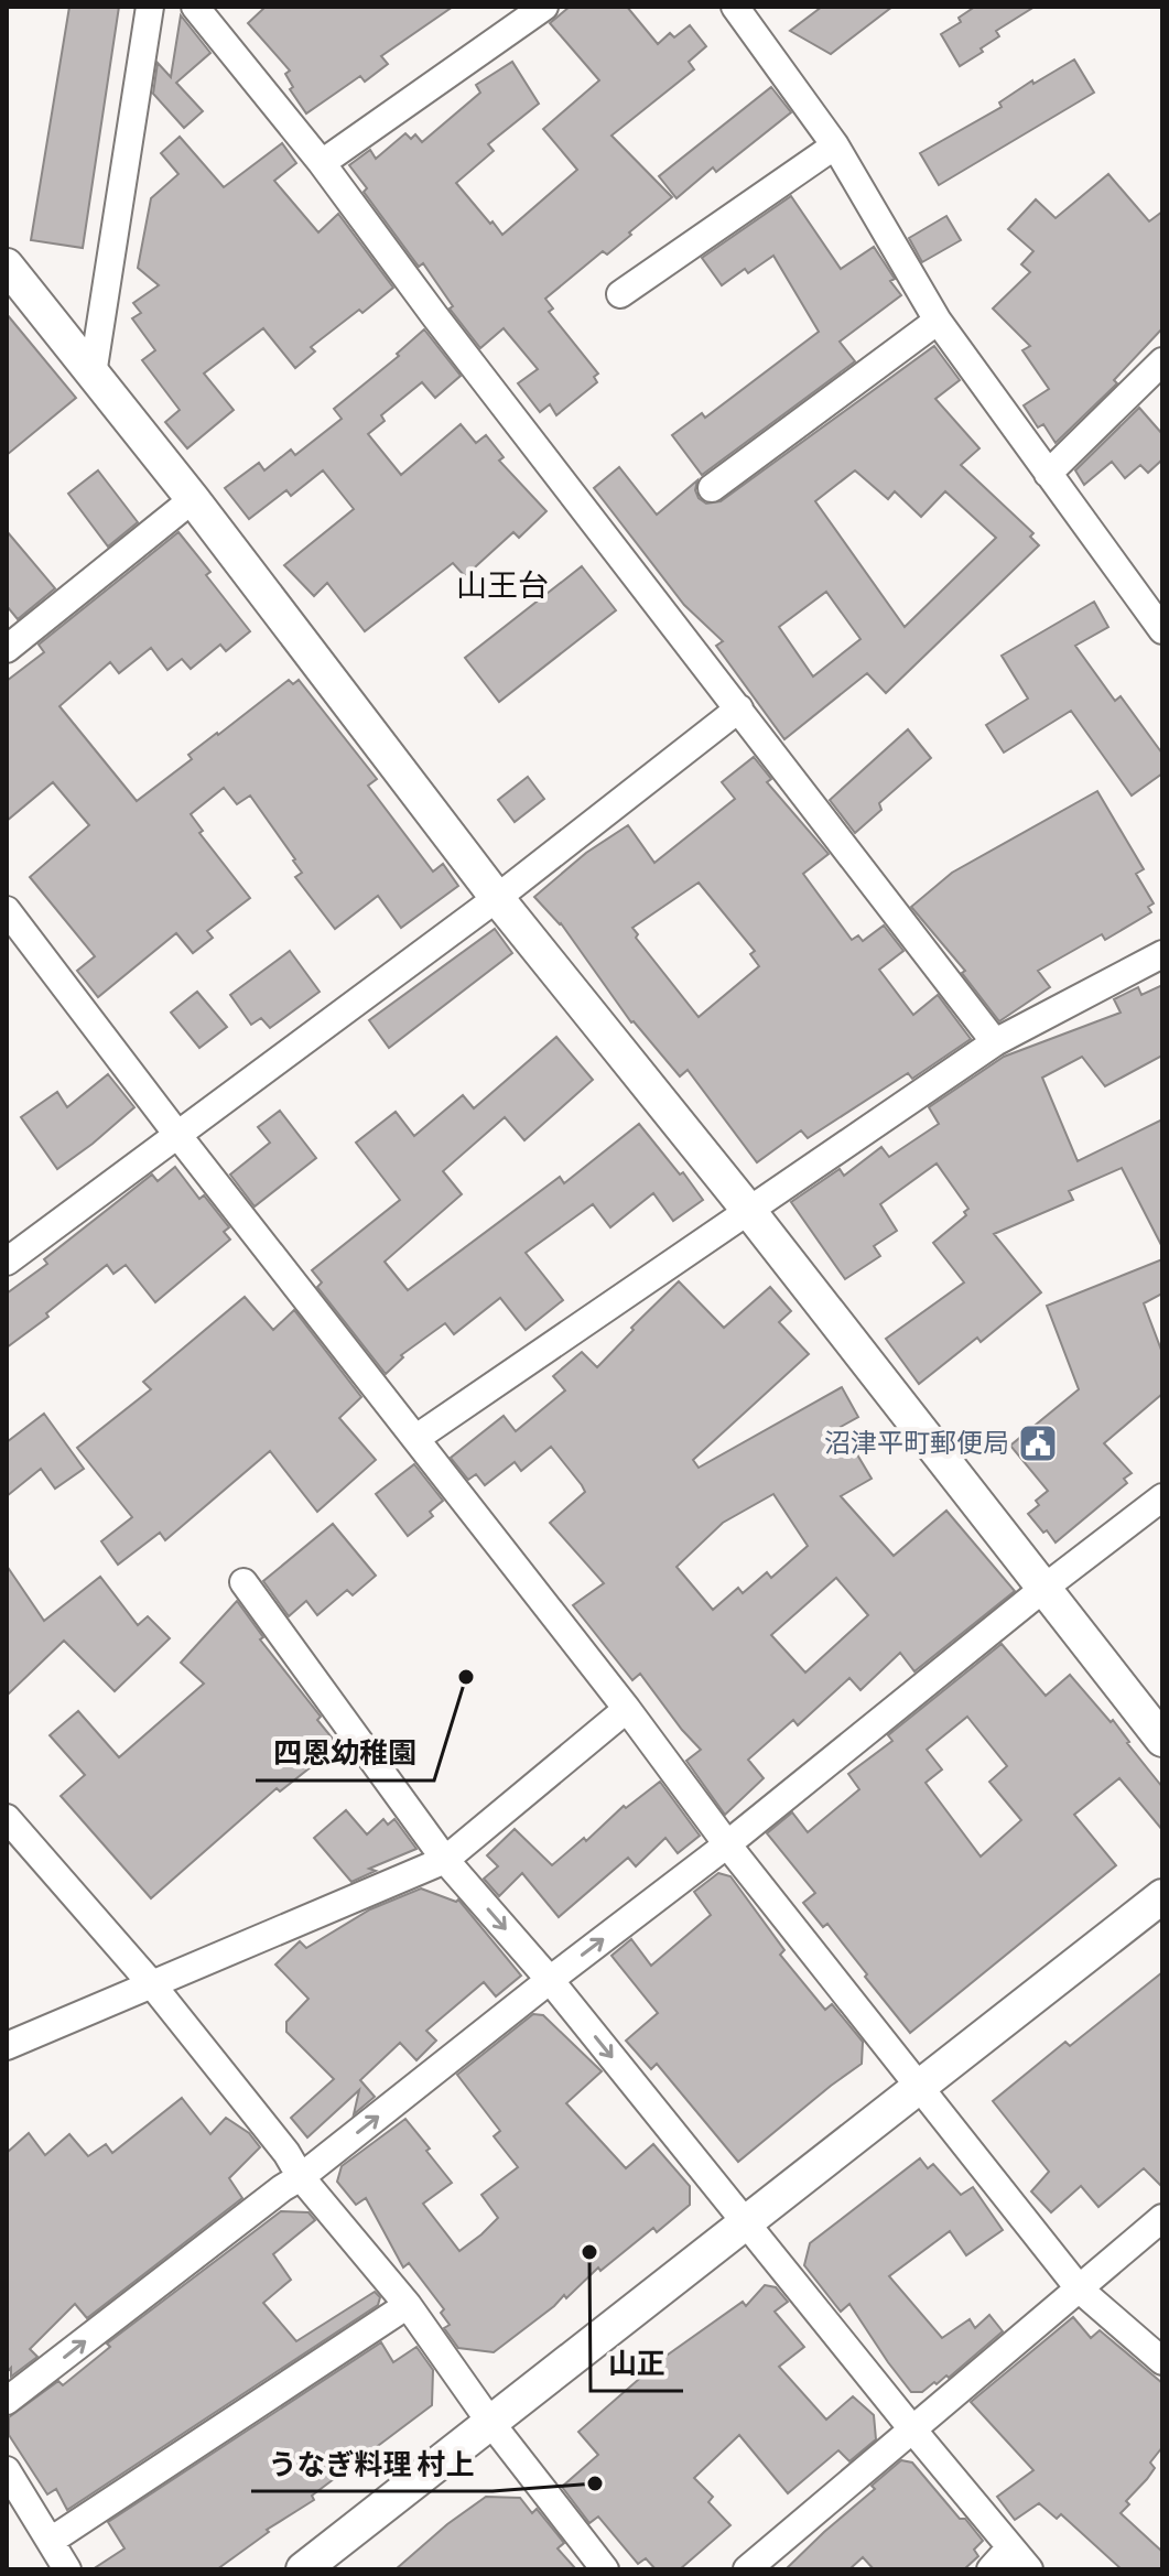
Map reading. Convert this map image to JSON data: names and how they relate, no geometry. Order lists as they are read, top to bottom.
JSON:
{
  "districts": ["山王台"],
  "places": {
    "public building": ["沼津平町郵便局"],
    "other": ["四恩幼稚園", "山正", "うなぎ料理 村上"]
  }
}
